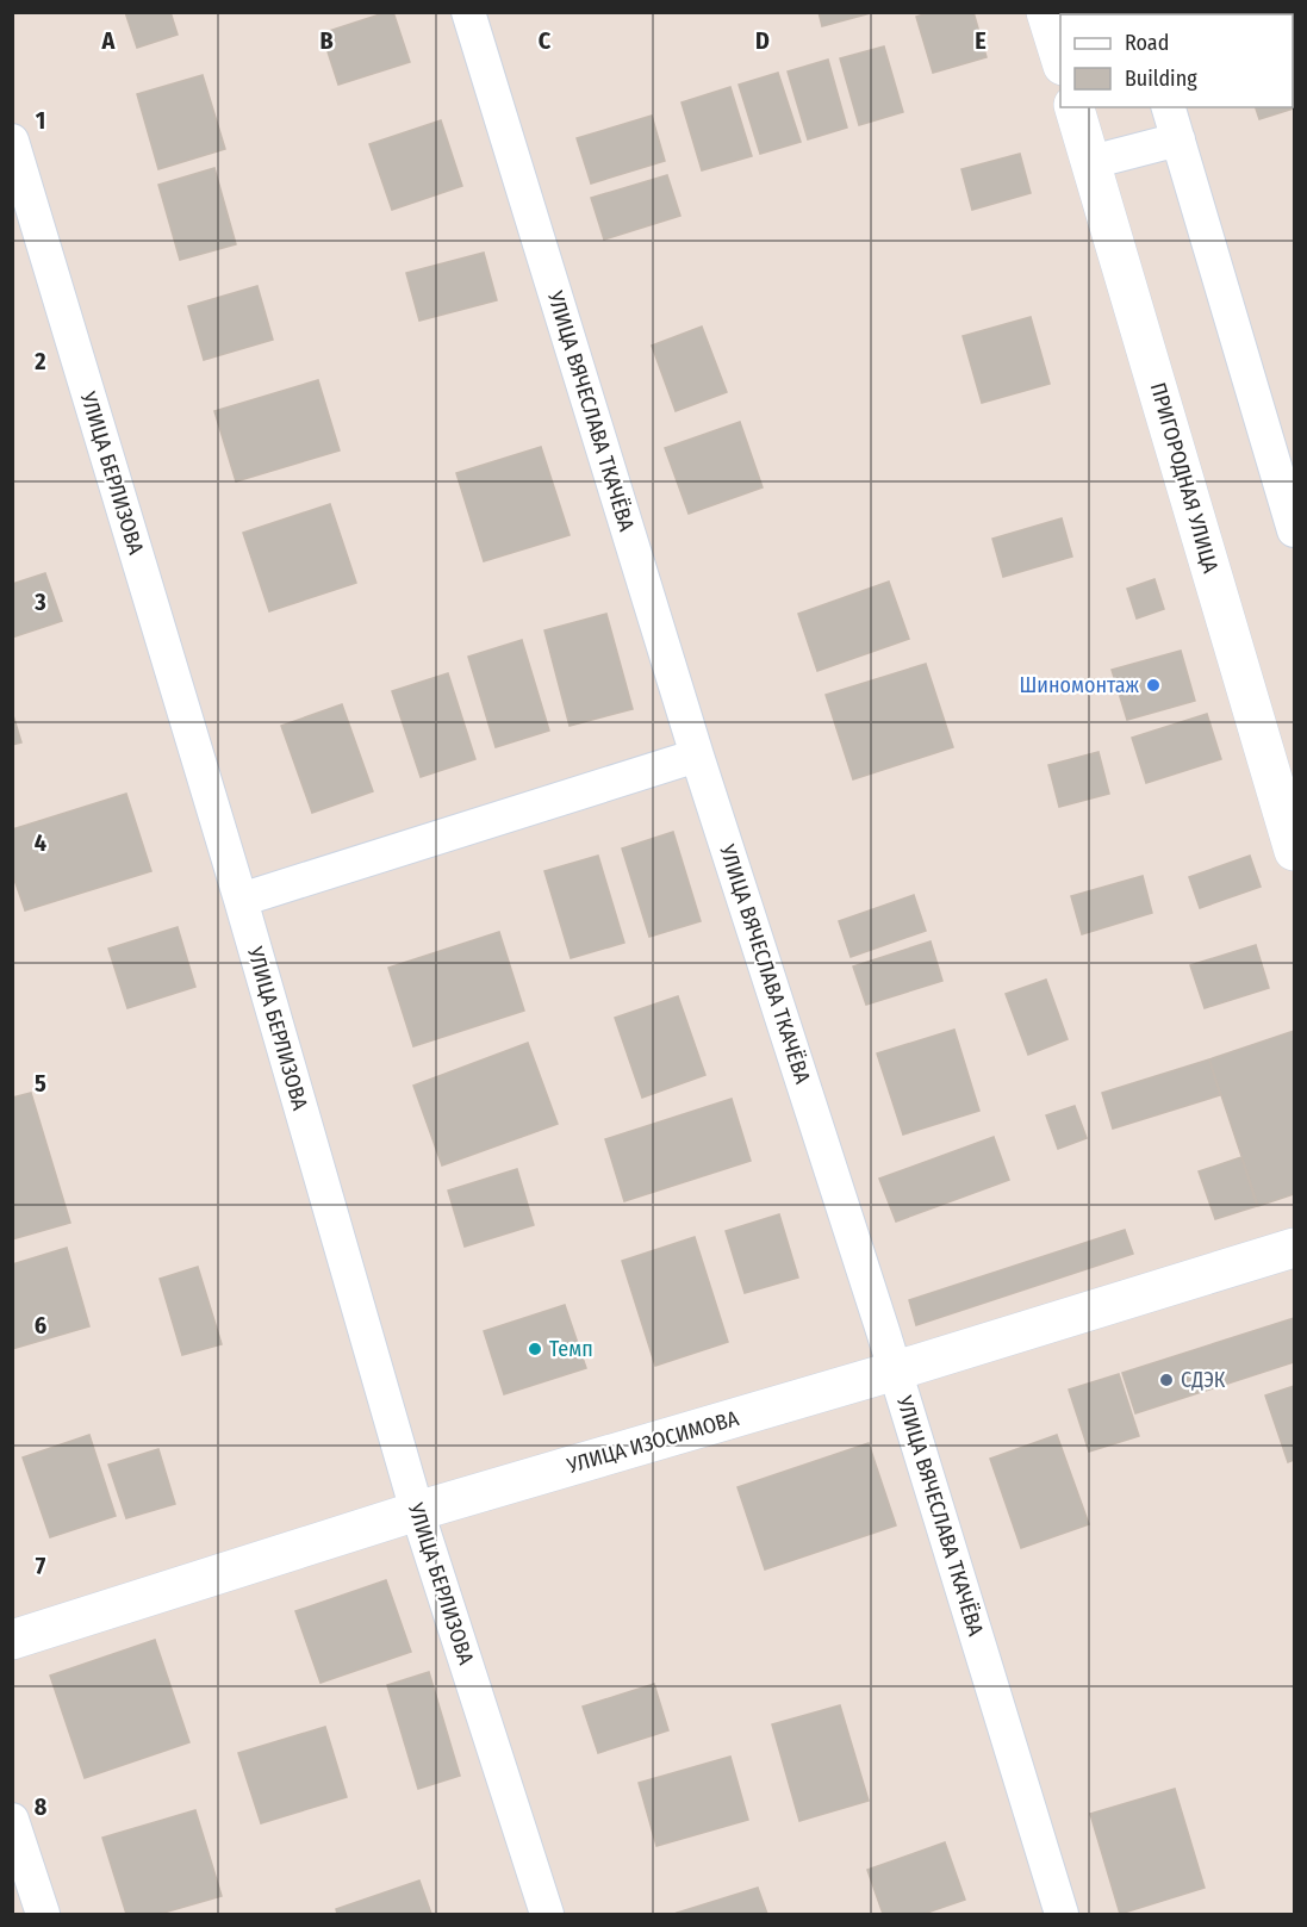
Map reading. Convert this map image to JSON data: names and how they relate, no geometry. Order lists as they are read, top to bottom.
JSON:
{
  "streets": {
    "street": [
      "УЛИЦА ВЯЧЕСЛАВА ТКАЧЁВА",
      "УЛИЦА БЕРЛИЗОВА",
      "ПРИГОРОДНАЯ УЛИЦА",
      "УЛИЦА ИЗОСИМОВА"
    ]
  },
  "crossings": [
    ["УЛИЦА ВЯЧЕСЛАВА ТКАЧЁВА", "УЛИЦА ИЗОСИМОВА"],
    ["УЛИЦА БЕРЛИЗОВА", "УЛИЦА ИЗОСИМОВА"]
  ],
  "places": ["Шиномонтаж", "Темп", "СДЭК"],
  "legend": ["Road", "Building"],
  "grid": {
    "columns": [
      "A",
      "B",
      "C",
      "D",
      "E"
    ],
    "rows": [
      "1",
      "2",
      "3",
      "4",
      "5",
      "6",
      "7",
      "8"
    ]
  }
}
